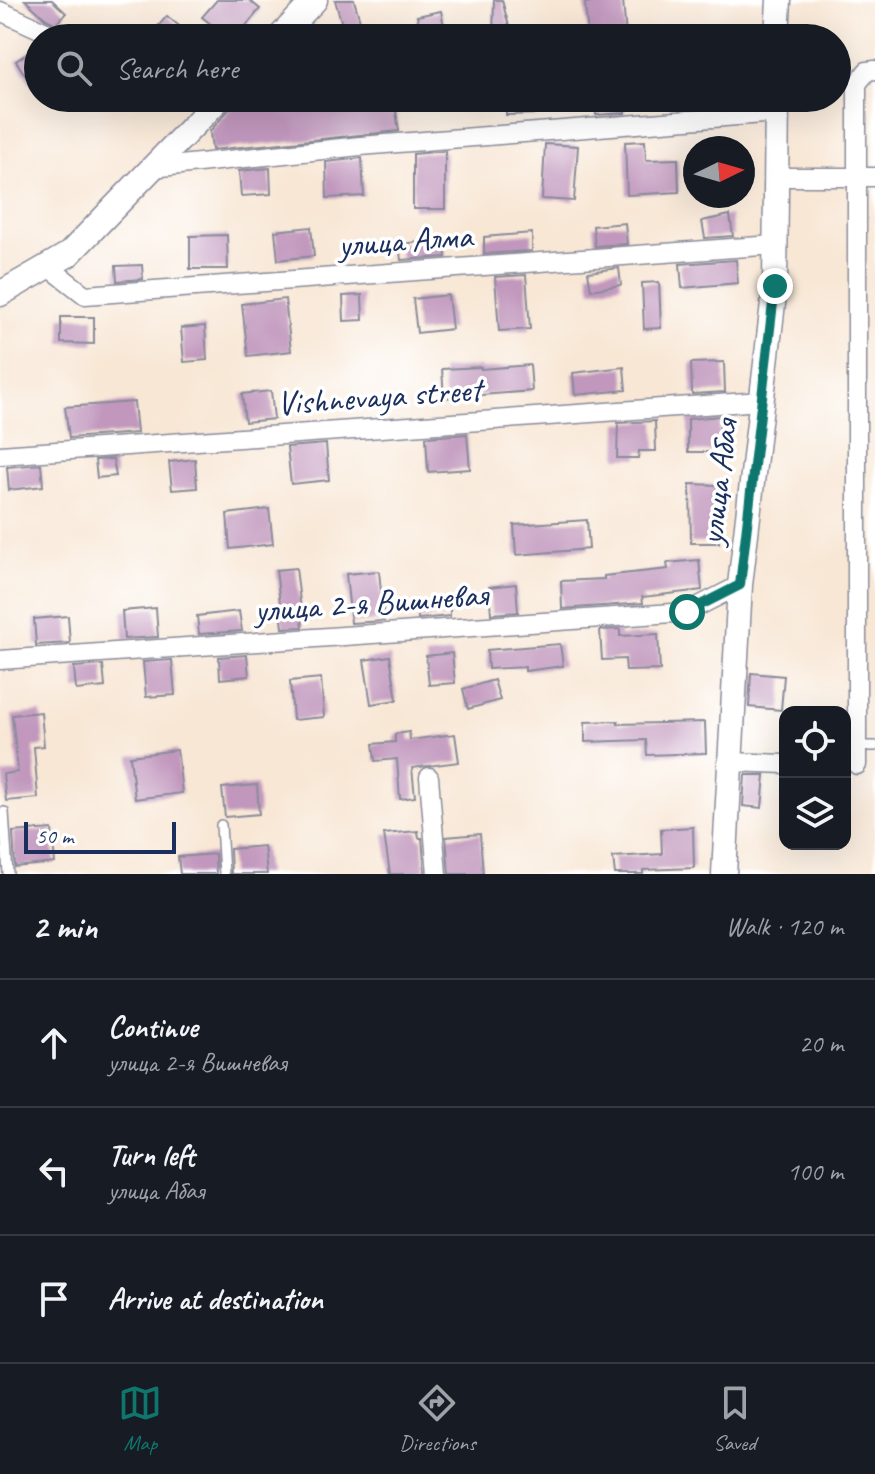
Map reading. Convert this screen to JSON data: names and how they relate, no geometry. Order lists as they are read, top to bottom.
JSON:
{
  "streets": {
    "street": [
      "улица Алма",
      "Vishnevaya street",
      "улица Абая",
      "улица 2-я Вишневая"
    ]
  },
  "crossings": [
    ["улица Алма", "улица Абая"],
    ["Vishnevaya street", "улица Абая"],
    ["улица Абая", "улица 2-я Вишневая"]
  ],
  "scale_bar": "50 m",
  "north": "right",
  "page": {
    "search": "Search here",
    "scale": "50 m",
    "heading": ["2 min", "Walk · 120 m"],
    "list": [
      ["Continue", "улица 2-я Вишневая", "20 m"],
      ["Turn left", "улица Абая", "100 m"],
      "Arrive at destination"
    ],
    "nav": ["Map", "Directions", "Saved"]
  }
}
